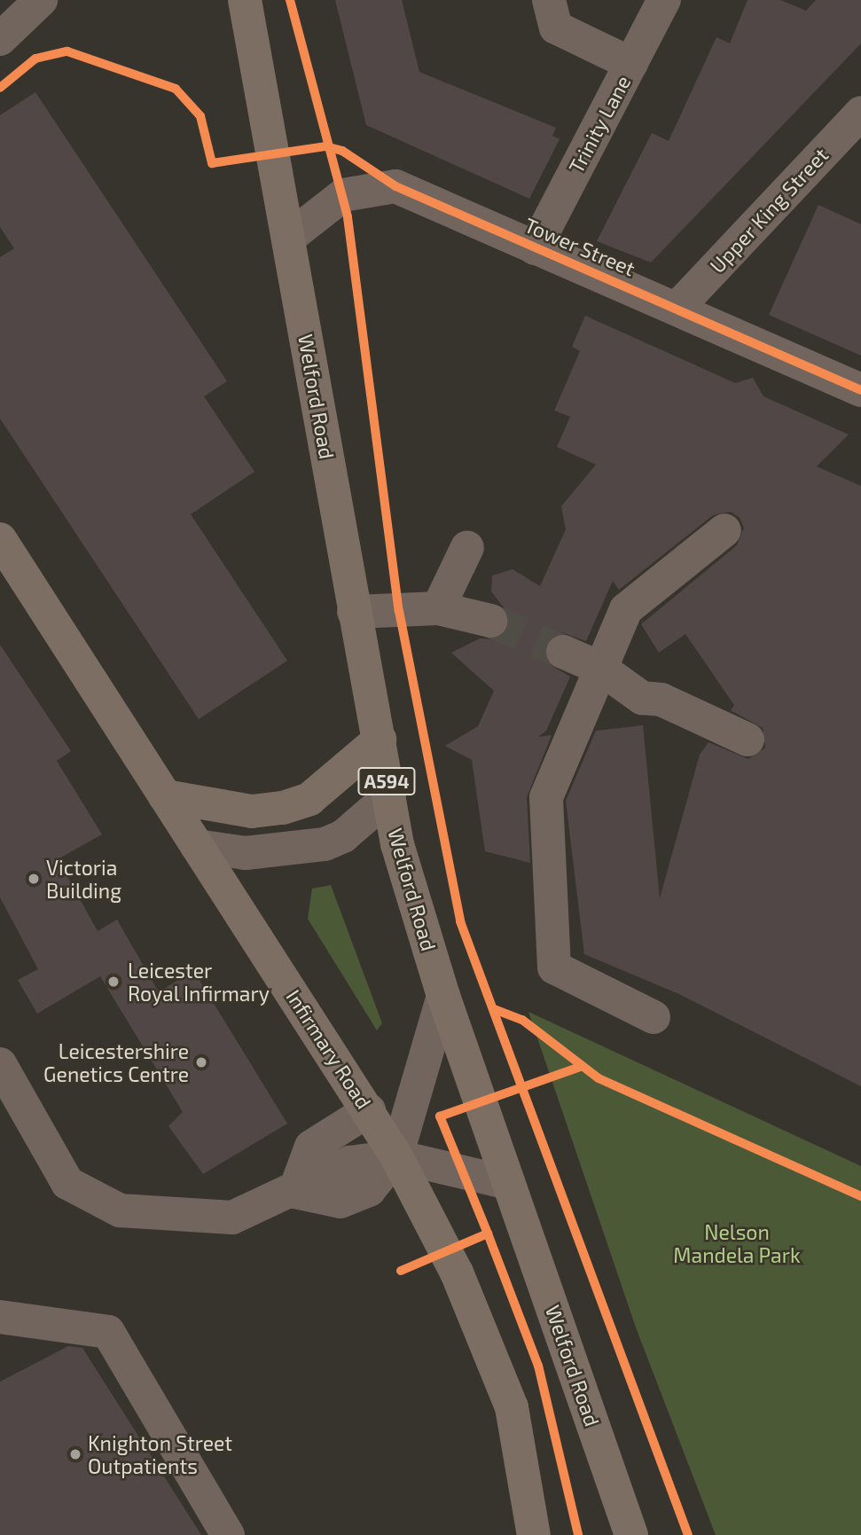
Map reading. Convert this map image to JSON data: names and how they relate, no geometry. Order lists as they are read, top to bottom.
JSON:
{
  "streets": {
    "main road": ["Welford Road", "A594", "Infirmary Road"],
    "street": ["Trinity Lane", "Upper King Street", "Tower Street"]
  },
  "crossings": [
    ["Trinity Lane", "Tower Street"],
    ["Upper King Street", "Tower Street"],
    ["Tower Street", "Welford Road"],
    ["Welford Road", "A594"],
    ["A594", "Infirmary Road"]
  ],
  "parks": ["Nelson Mandela Park"],
  "places": [
    "Victoria Building",
    "Leicester Royal Infirmary",
    "Leicestershire Genetics Centre",
    "Knighton Street Outpatients"
  ]
}
